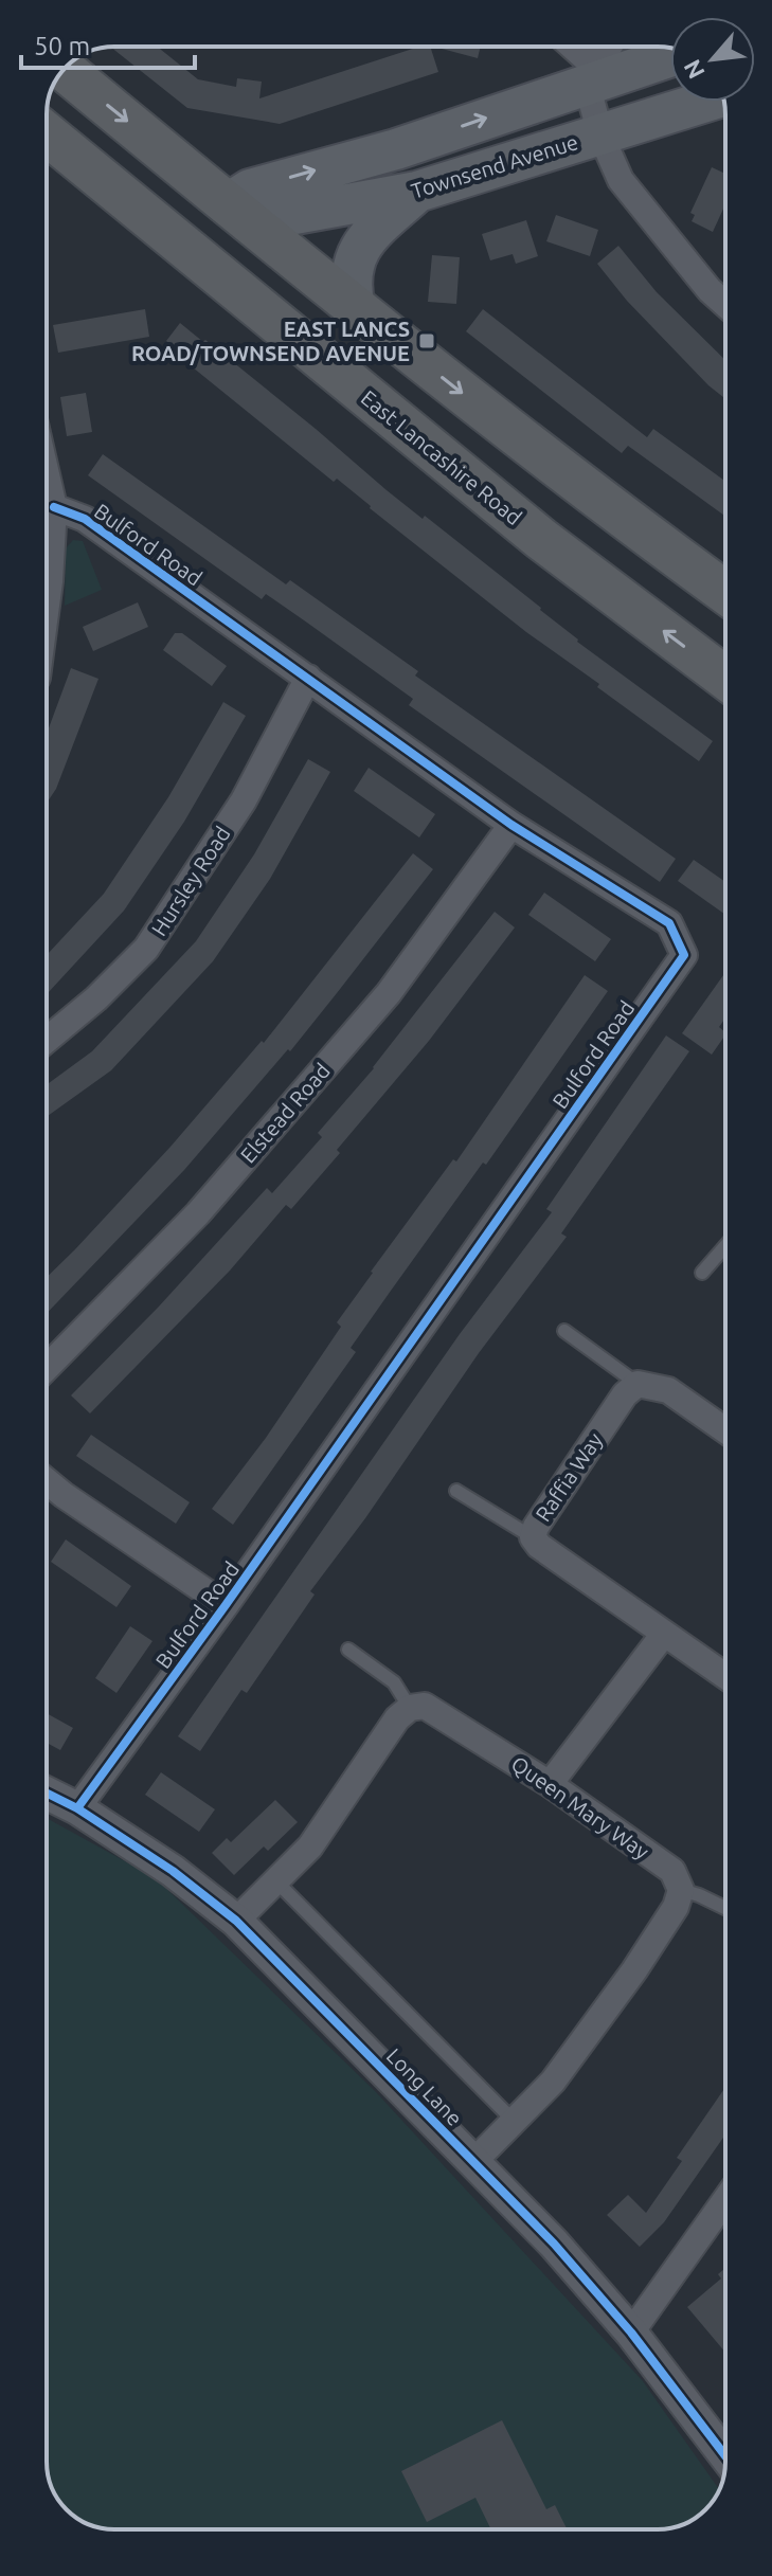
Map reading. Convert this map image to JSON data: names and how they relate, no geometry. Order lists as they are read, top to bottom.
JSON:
{
  "streets": {
    "highway": ["East Lancashire Road"],
    "main road": ["Townsend Avenue"],
    "street": [
      "Bulford Road",
      "Hursley Road",
      "Elstead Road",
      "Raffia Way",
      "Queen Mary Way",
      "Long Lane"
    ]
  },
  "crossings": [
    ["Bulford Road", "Hursley Road"],
    ["Bulford Road", "Elstead Road"],
    ["Bulford Road", "Long Lane"]
  ],
  "places": {
    "transit": ["EAST LANCS ROAD/TOWNSEND AVENUE"]
  },
  "scale_bar": "50 m",
  "north": "bottom left"
}
